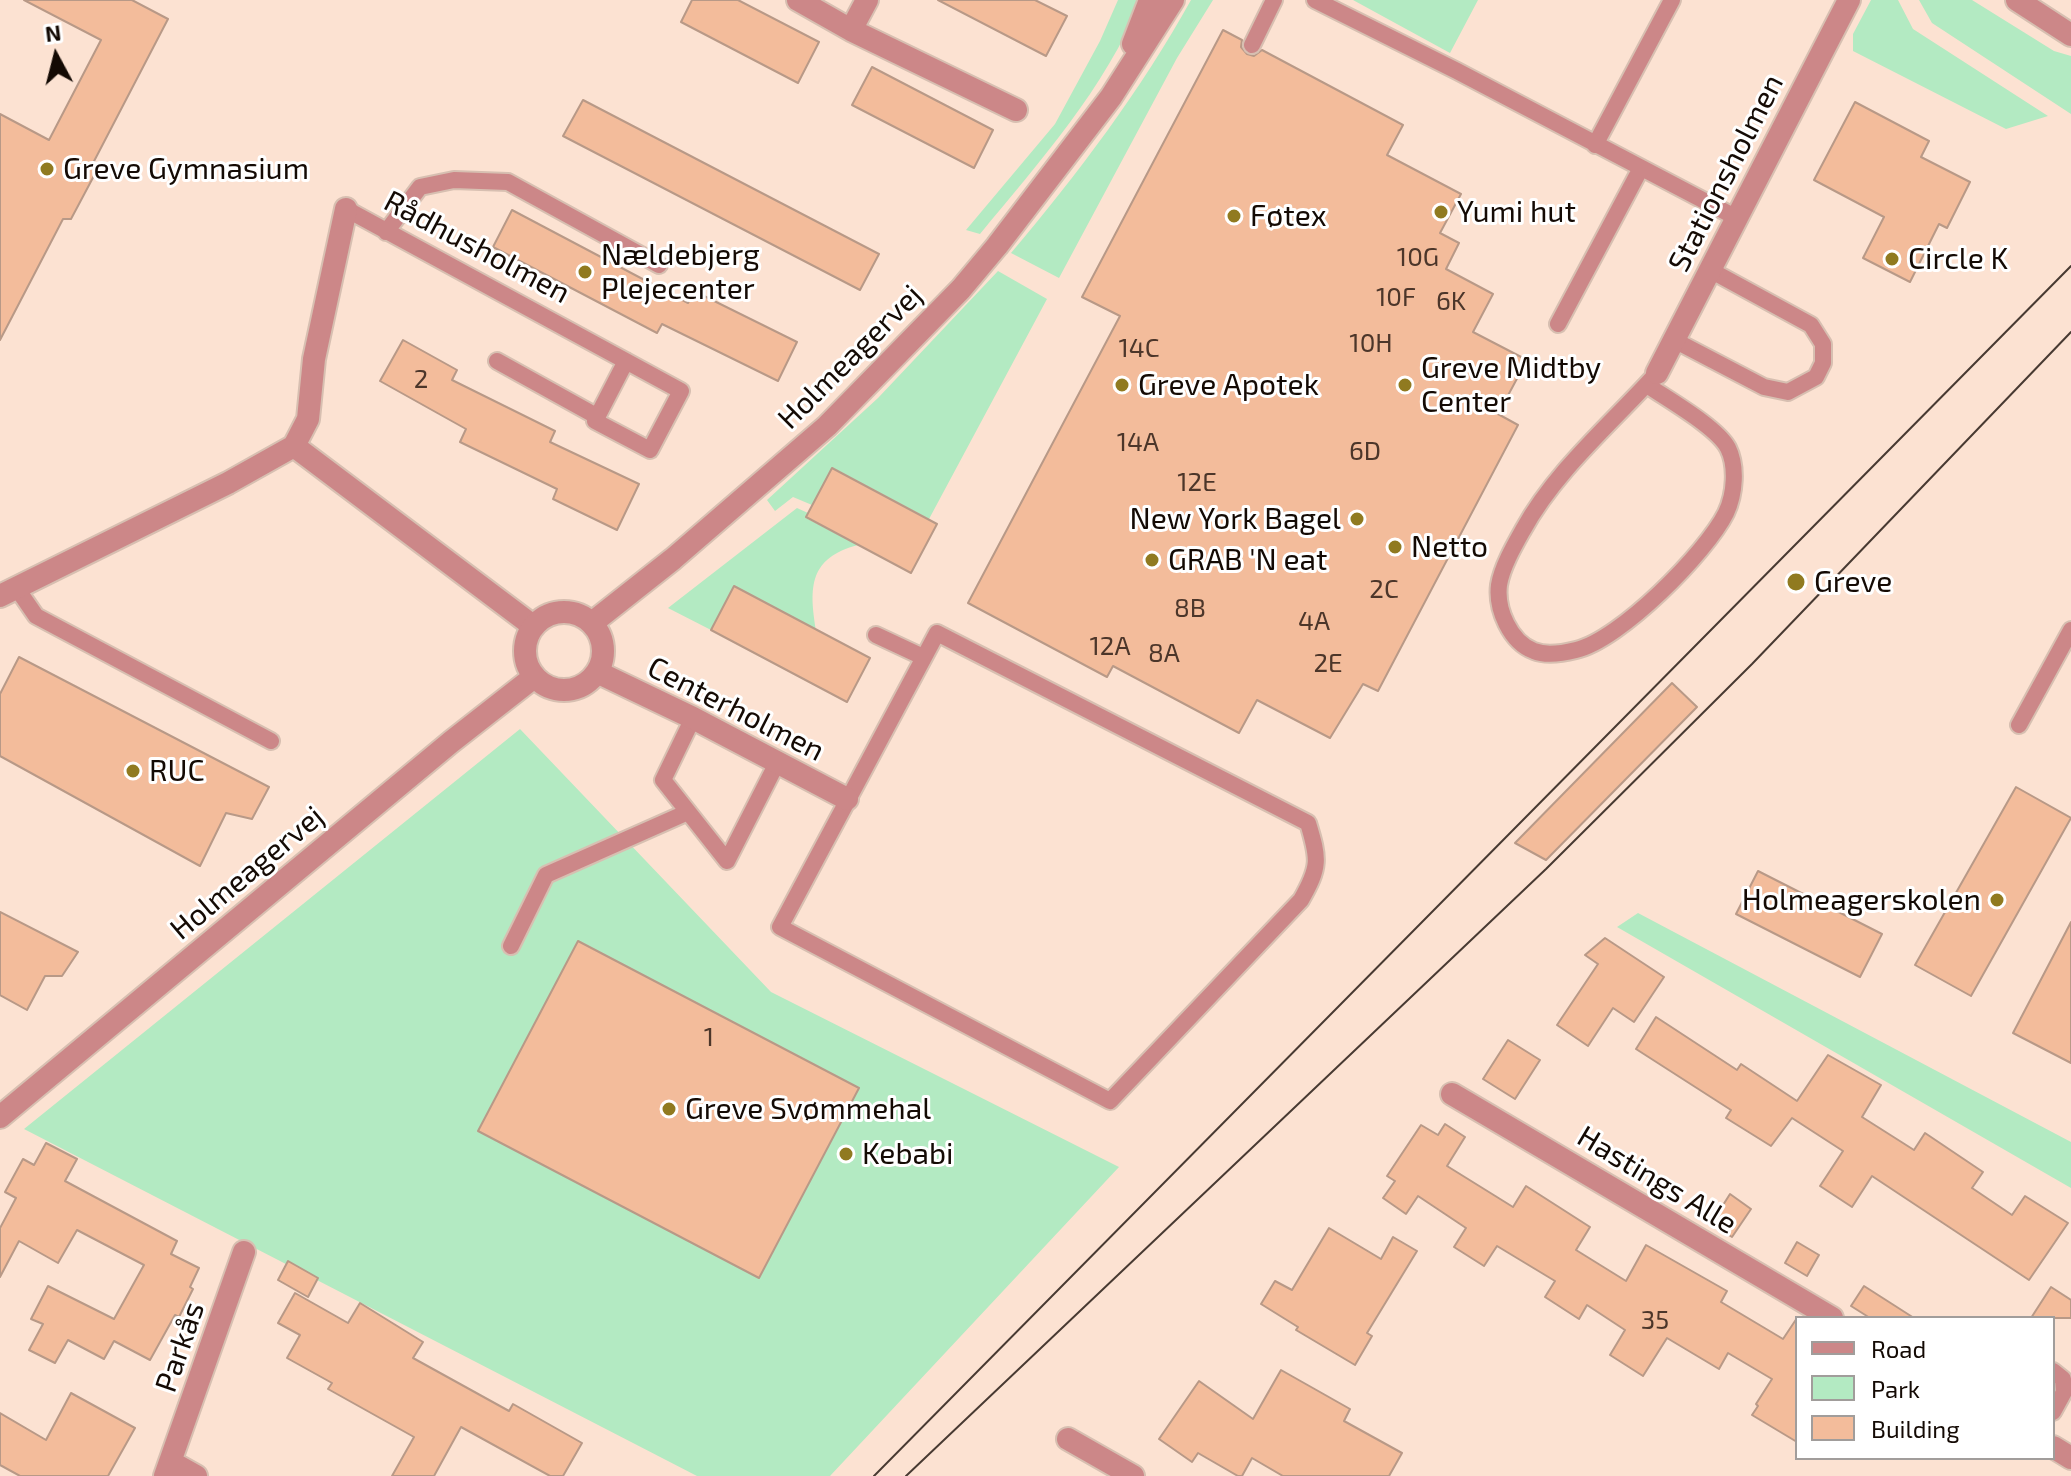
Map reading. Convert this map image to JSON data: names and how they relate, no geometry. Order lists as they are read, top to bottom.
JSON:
{
  "streets": {
    "street": [
      "Stationsholmen",
      "Rådhusholmen",
      "Holmeagervej",
      "Centerholmen",
      "Hastings Alle",
      "Parkås"
    ]
  },
  "crossings": [
    ["Holmeagervej", "Centerholmen"]
  ],
  "places": [
    "Greve Gymnasium",
    "Yumi hut",
    "Føtex",
    "Circle K",
    "Nældebjerg Plejecenter",
    "Greve Apotek",
    "Greve Midtby Center",
    "New York Bagel",
    "Netto",
    "GRAB 'N eat",
    "Greve",
    "RUC",
    "Holmeagerskolen",
    "Greve Svømmehal",
    "Kebabi"
  ],
  "house_numbers": [
    "10G",
    "10F",
    "6K",
    "10H",
    "14C",
    "2",
    "14A",
    "6D",
    "12E",
    "2C",
    "8B",
    "4A",
    "12A",
    "8A",
    "2E",
    "1",
    "35"
  ],
  "legend": ["Road", "Park", "Building"],
  "north": "top"
}
